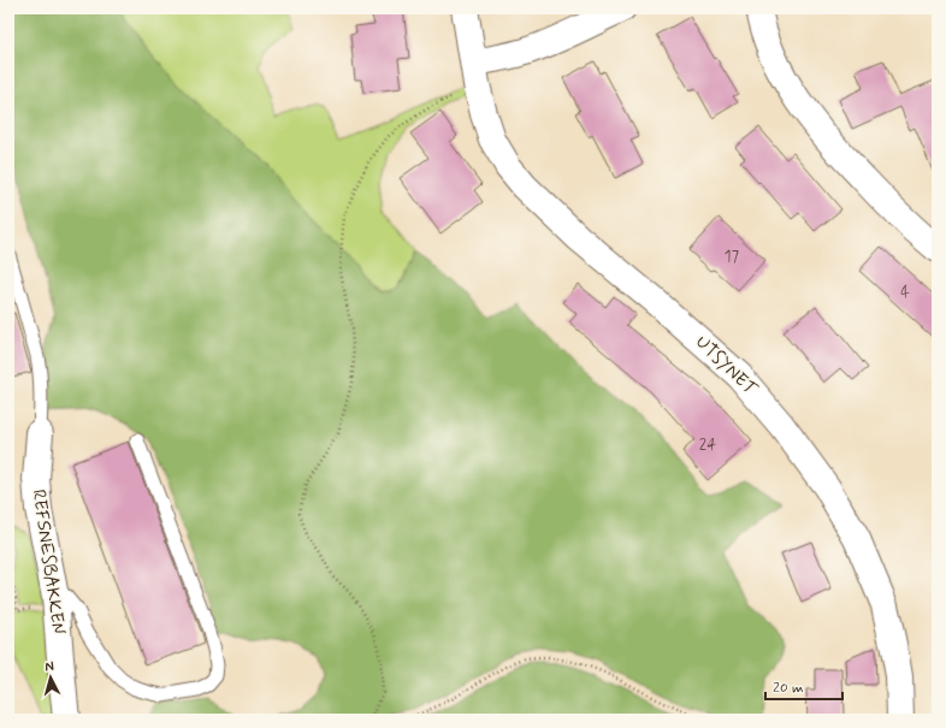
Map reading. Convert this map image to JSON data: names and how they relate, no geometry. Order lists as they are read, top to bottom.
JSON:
{
  "streets": {
    "street": ["UTSYNET", "REFSNESBAKKEN"]
  },
  "house_numbers": ["17", "4", "24"],
  "scale_bar": "20 m",
  "north": "top"
}
